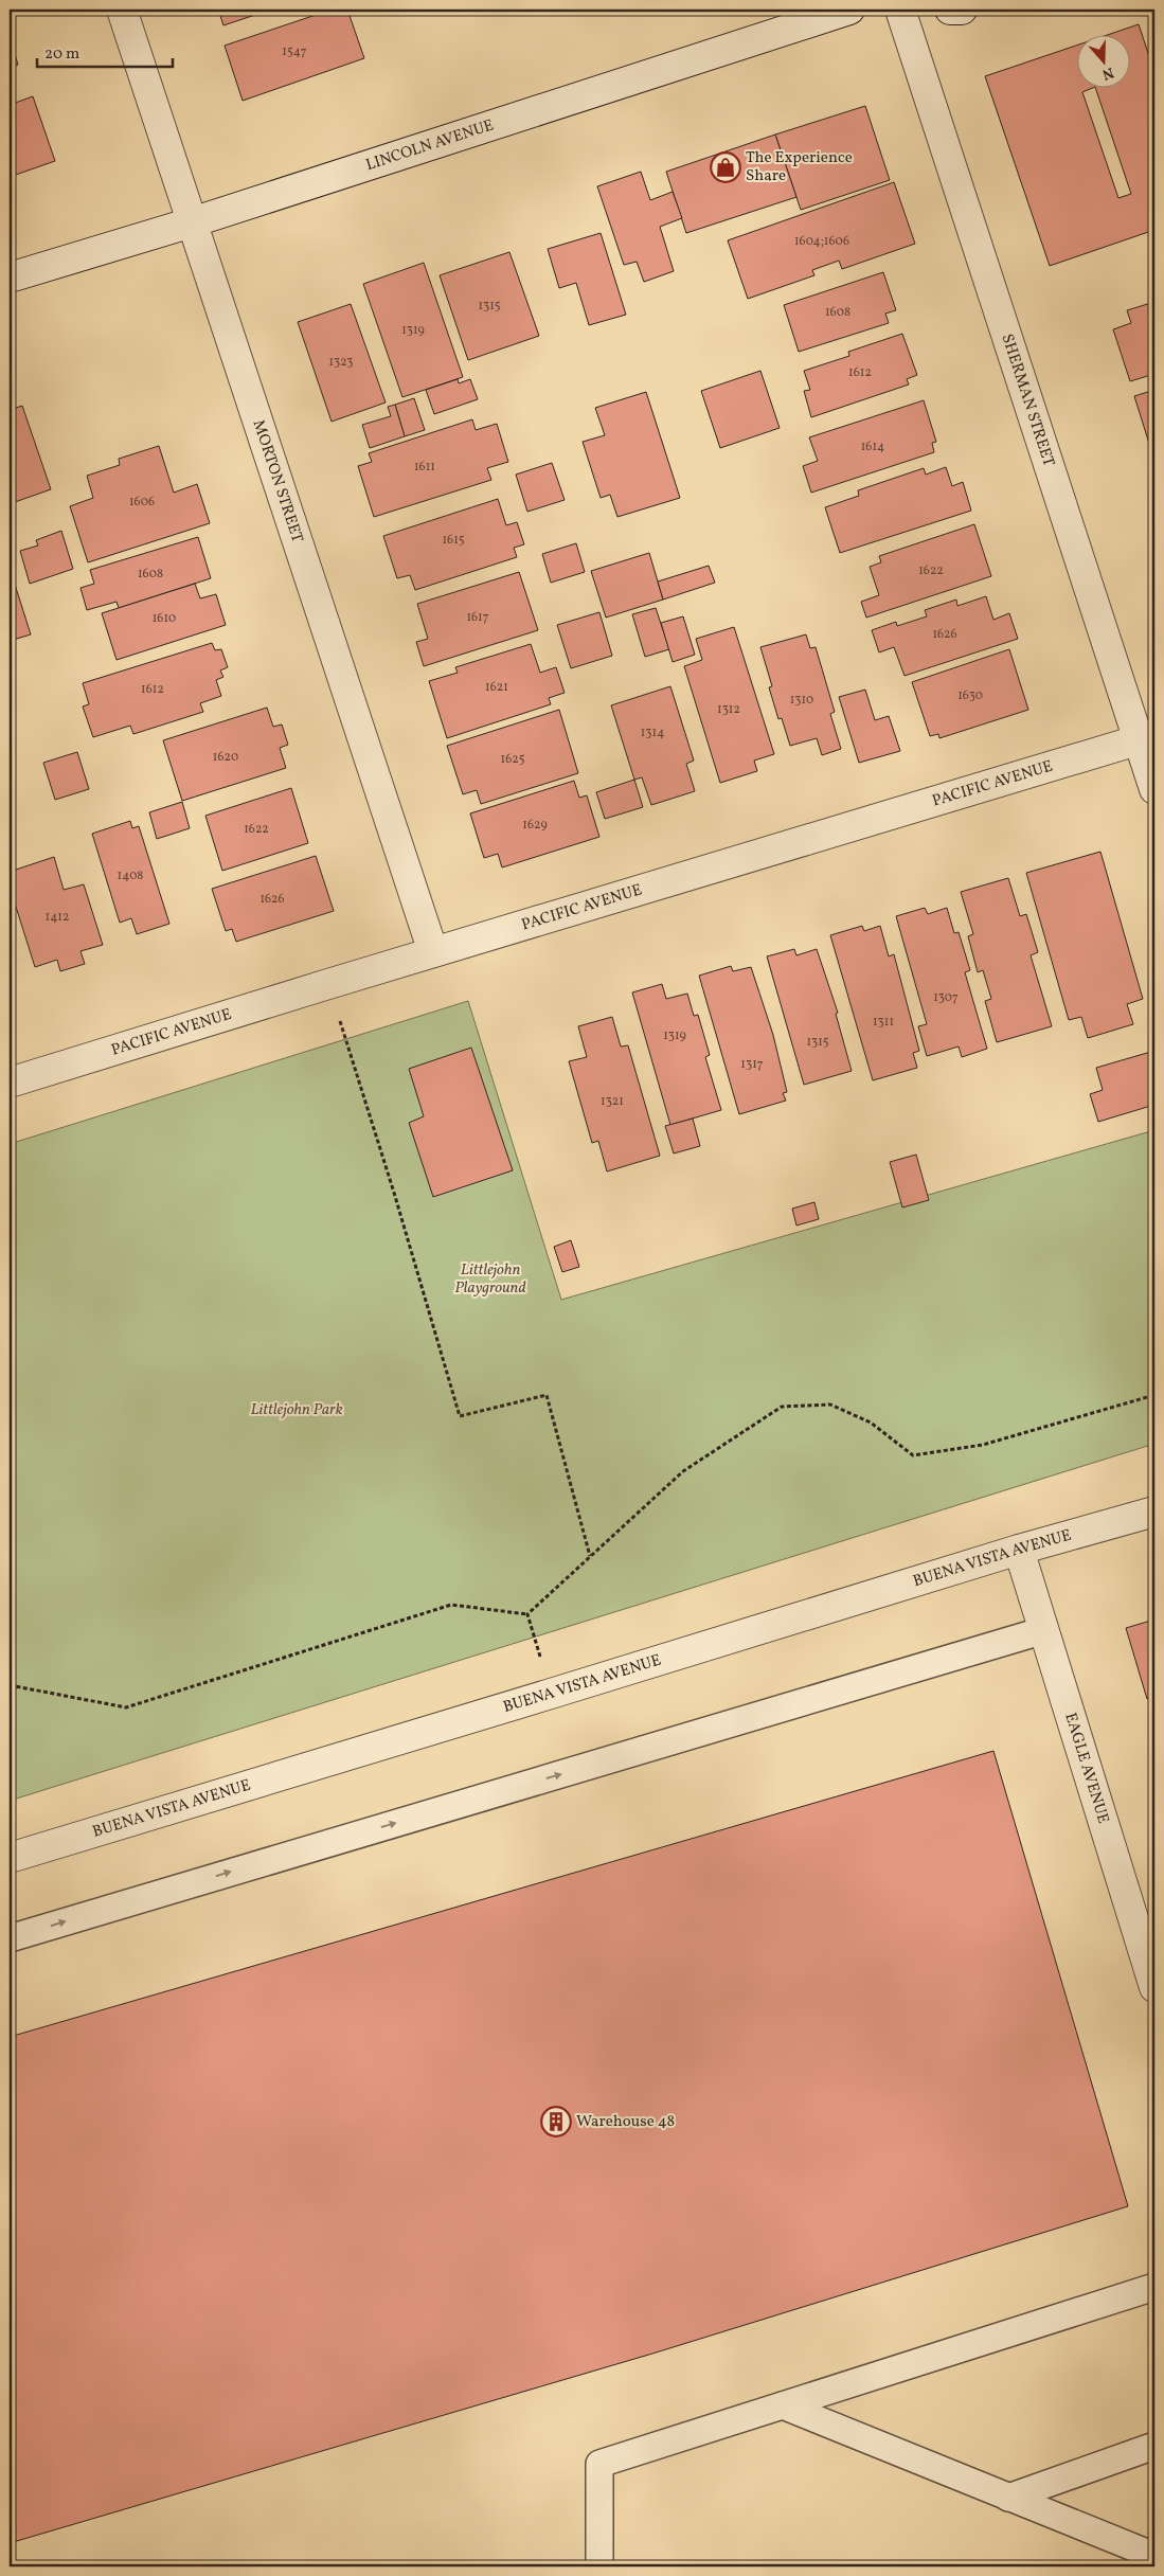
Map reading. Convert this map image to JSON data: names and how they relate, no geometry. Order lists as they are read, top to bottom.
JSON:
{
  "streets": {
    "street": [
      "LINCOLN AVENUE",
      "SHERMAN STREET",
      "MORTON STREET",
      "PACIFIC AVENUE",
      "BUENA VISTA AVENUE",
      "EAGLE AVENUE"
    ]
  },
  "crossings": [
    ["LINCOLN AVENUE", "MORTON STREET"],
    ["SHERMAN STREET", "PACIFIC AVENUE"],
    ["MORTON STREET", "PACIFIC AVENUE"],
    ["BUENA VISTA AVENUE", "EAGLE AVENUE"]
  ],
  "parks": ["Littlejohn Playground", "Littlejohn Park"],
  "places": {
    "shop": ["The Experience Share"],
    "building": ["Warehouse 48"]
  },
  "house_numbers": [
    "1547",
    "1604;1606",
    "1315",
    "1608",
    "1319",
    "1323",
    "1612",
    "1614",
    "1611",
    "1606",
    "1615",
    "1622",
    "1608",
    "1617",
    "1610",
    "1626",
    "1621",
    "1612",
    "1630",
    "1310",
    "1312",
    "1314",
    "1620",
    "1625",
    "1629",
    "1622",
    "1408",
    "1626",
    "1412",
    "1307",
    "1311",
    "1319",
    "1315",
    "1317",
    "1321"
  ],
  "scale_bar": "20 m",
  "north": "bottom"
}
